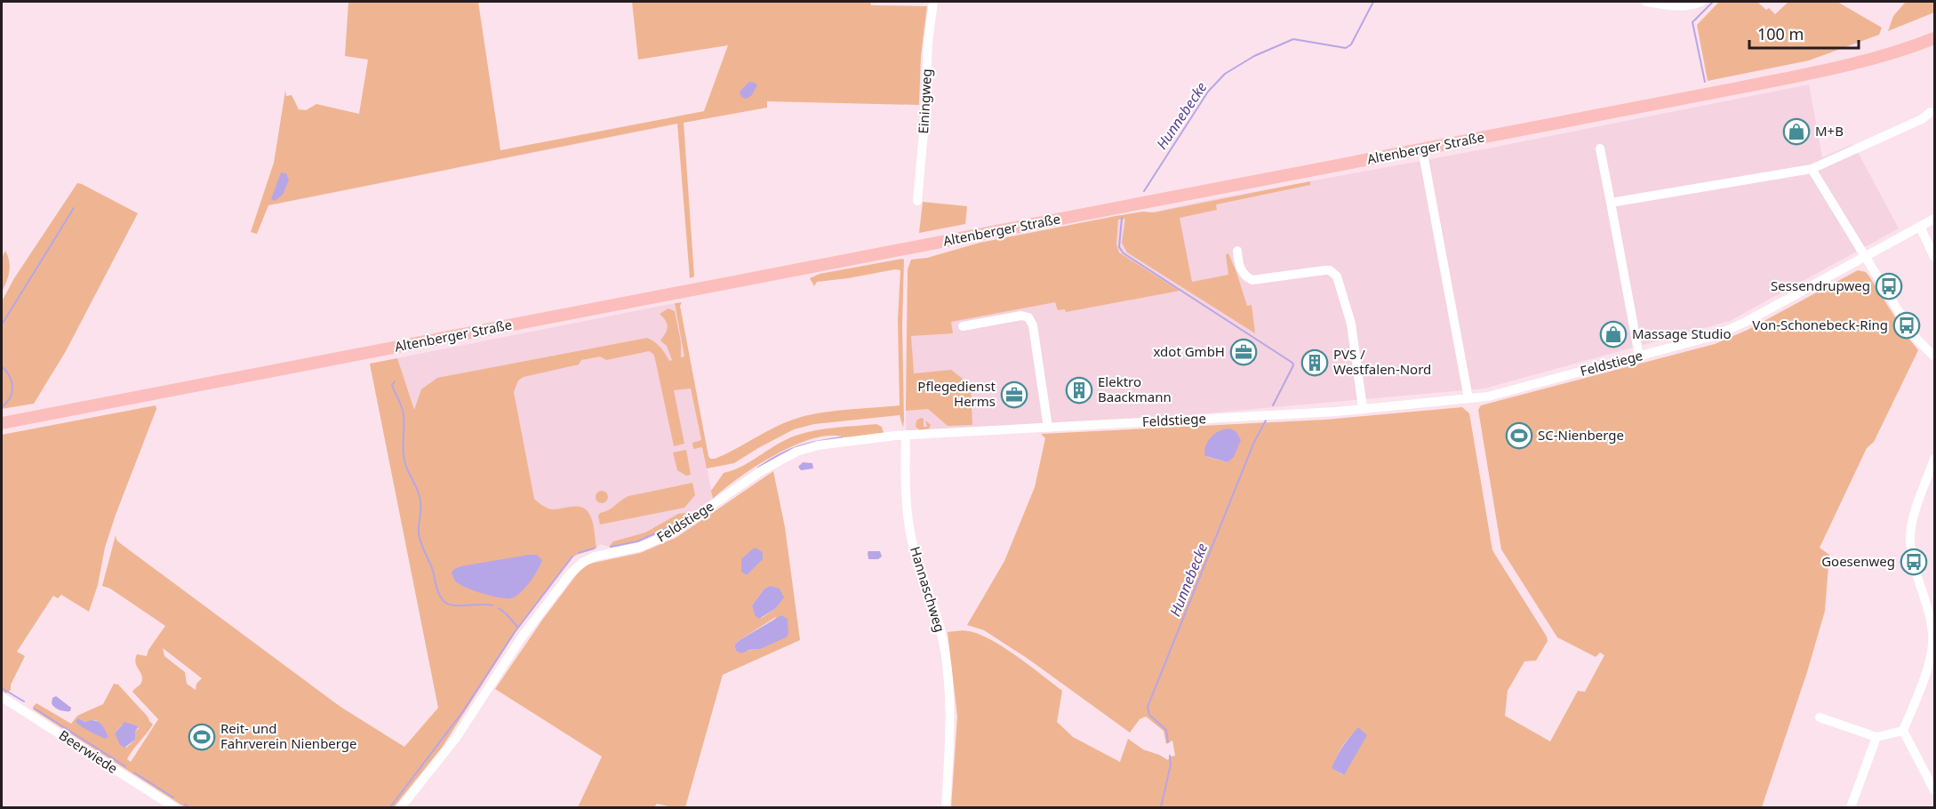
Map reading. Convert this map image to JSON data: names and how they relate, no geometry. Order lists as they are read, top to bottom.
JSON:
{
  "streets": {
    "main road": ["Altenberger Straße"],
    "street": [
      "Einingweg",
      "Feldstiege",
      "Hannaschweg",
      "Beerwiede"
    ]
  },
  "crossings": [
    ["Feldstiege", "Hannaschweg"]
  ],
  "water": ["Hunnebecke"],
  "places": {
    "shop": ["M+B", "Massage Studio"],
    "bus stop": ["Sessendrupweg", "Von-Schonebeck-Ring", "Goesenweg"],
    "office": ["xdot GmbH", "Pflegedienst Herms"],
    "building": ["PVS / Westfalen-Nord", "Elektro Baackmann"],
    "sports": ["SC-Nienberge", "Reit- und Fahrverein Nienberge"]
  },
  "scale_bar": "100 m"
}
